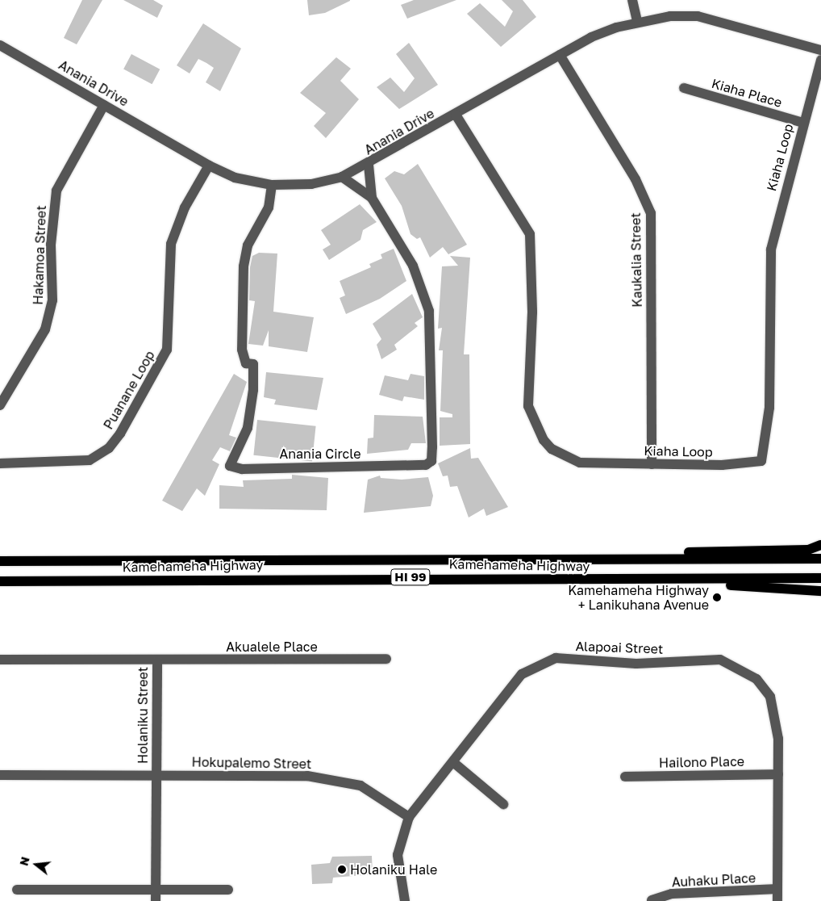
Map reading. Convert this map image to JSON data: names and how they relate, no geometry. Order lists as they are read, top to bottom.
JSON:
{
  "streets": {
    "main road": ["Kamehameha Highway", "HI 99"],
    "street": [
      "Anania Drive",
      "Kiaha Place",
      "Kiaha Loop",
      "Hakamoa Street",
      "Kaukalia Street",
      "Puanane Loop",
      "Anania Circle",
      "Akualele Place",
      "Alapoai Street",
      "Holaniku Street",
      "Hailono Place",
      "Hokupalemo Street",
      "Auhaku Place"
    ]
  },
  "crossings": [
    ["Anania Drive", "Kiaha Loop"],
    ["Anania Drive", "Hakamoa Street"],
    ["Anania Drive", "Kaukalia Street"],
    ["Anania Drive", "Puanane Loop"],
    ["Anania Drive", "Anania Circle"],
    ["Kiaha Place", "Kiaha Loop"],
    ["Kiaha Loop", "Kaukalia Street"],
    ["Akualele Place", "Holaniku Street"],
    ["Alapoai Street", "Hailono Place"],
    ["Alapoai Street", "Hokupalemo Street"],
    ["Alapoai Street", "Auhaku Place"],
    ["Holaniku Street", "Hokupalemo Street"]
  ],
  "places": ["Kamehameha Highway + Lanikuhana Avenue", "Holaniku Hale"],
  "north": "left"
}
